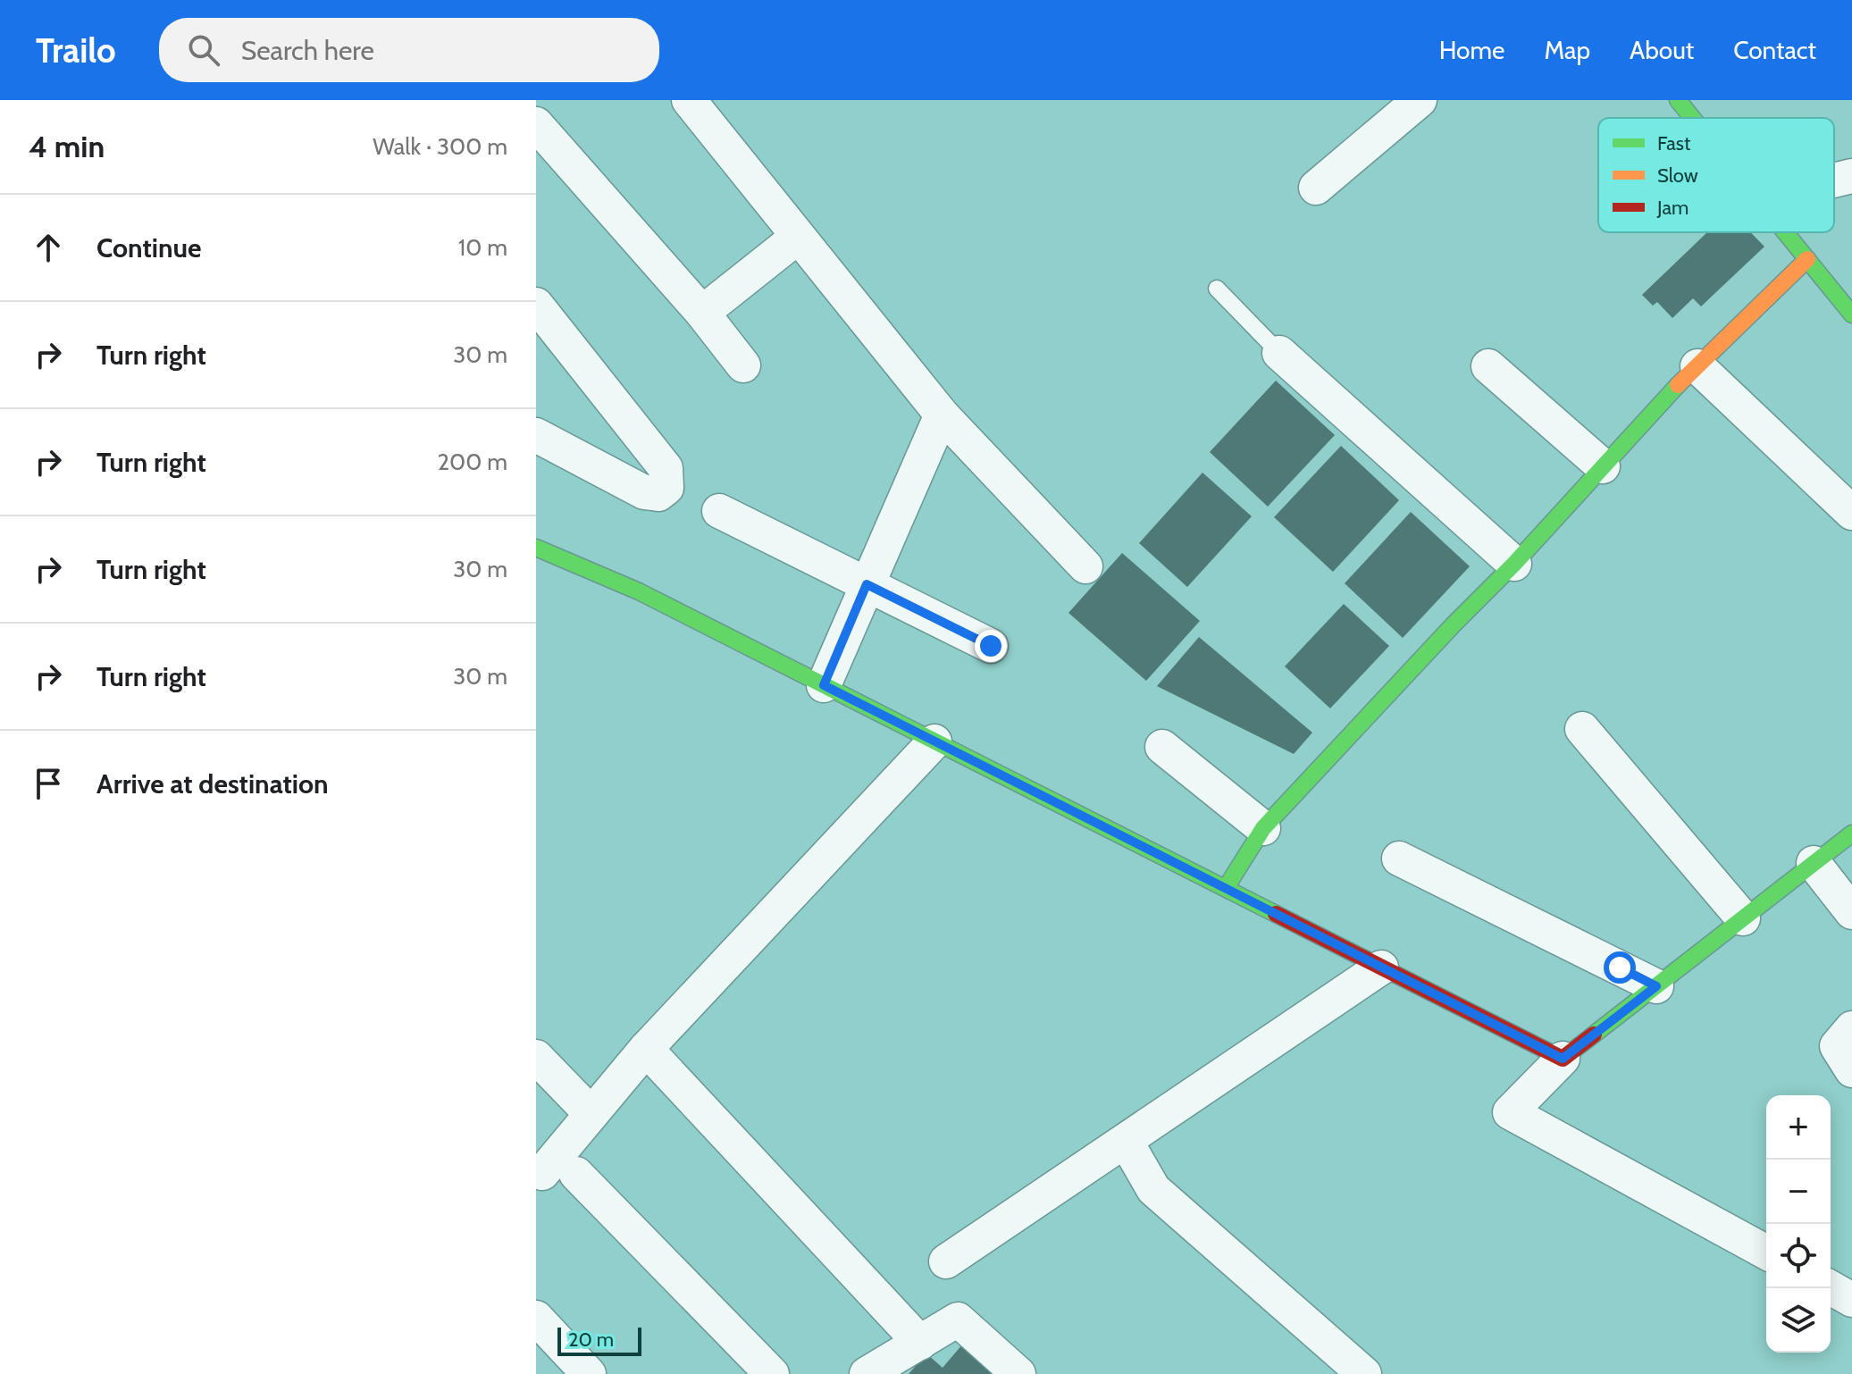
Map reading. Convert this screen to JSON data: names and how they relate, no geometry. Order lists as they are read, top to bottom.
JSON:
{
  "legend": ["Fast", "Slow", "Jam"],
  "scale_bar": "20 m",
  "page": {
    "header": "Trailo",
    "search": "Search here",
    "nav": [
      "Home",
      "Map",
      "About",
      "Contact"
    ],
    "heading": ["4 min", "Walk · 300 m"],
    "list": [
      ["Continue", "10 m"],
      ["Turn right", "30 m"],
      ["Turn right", "200 m"],
      ["Turn right", "30 m"],
      ["Turn right", "30 m"],
      "Arrive at destination"
    ],
    "map_buttons": ["+", "−"],
    "scale": "20 m"
  }
}
